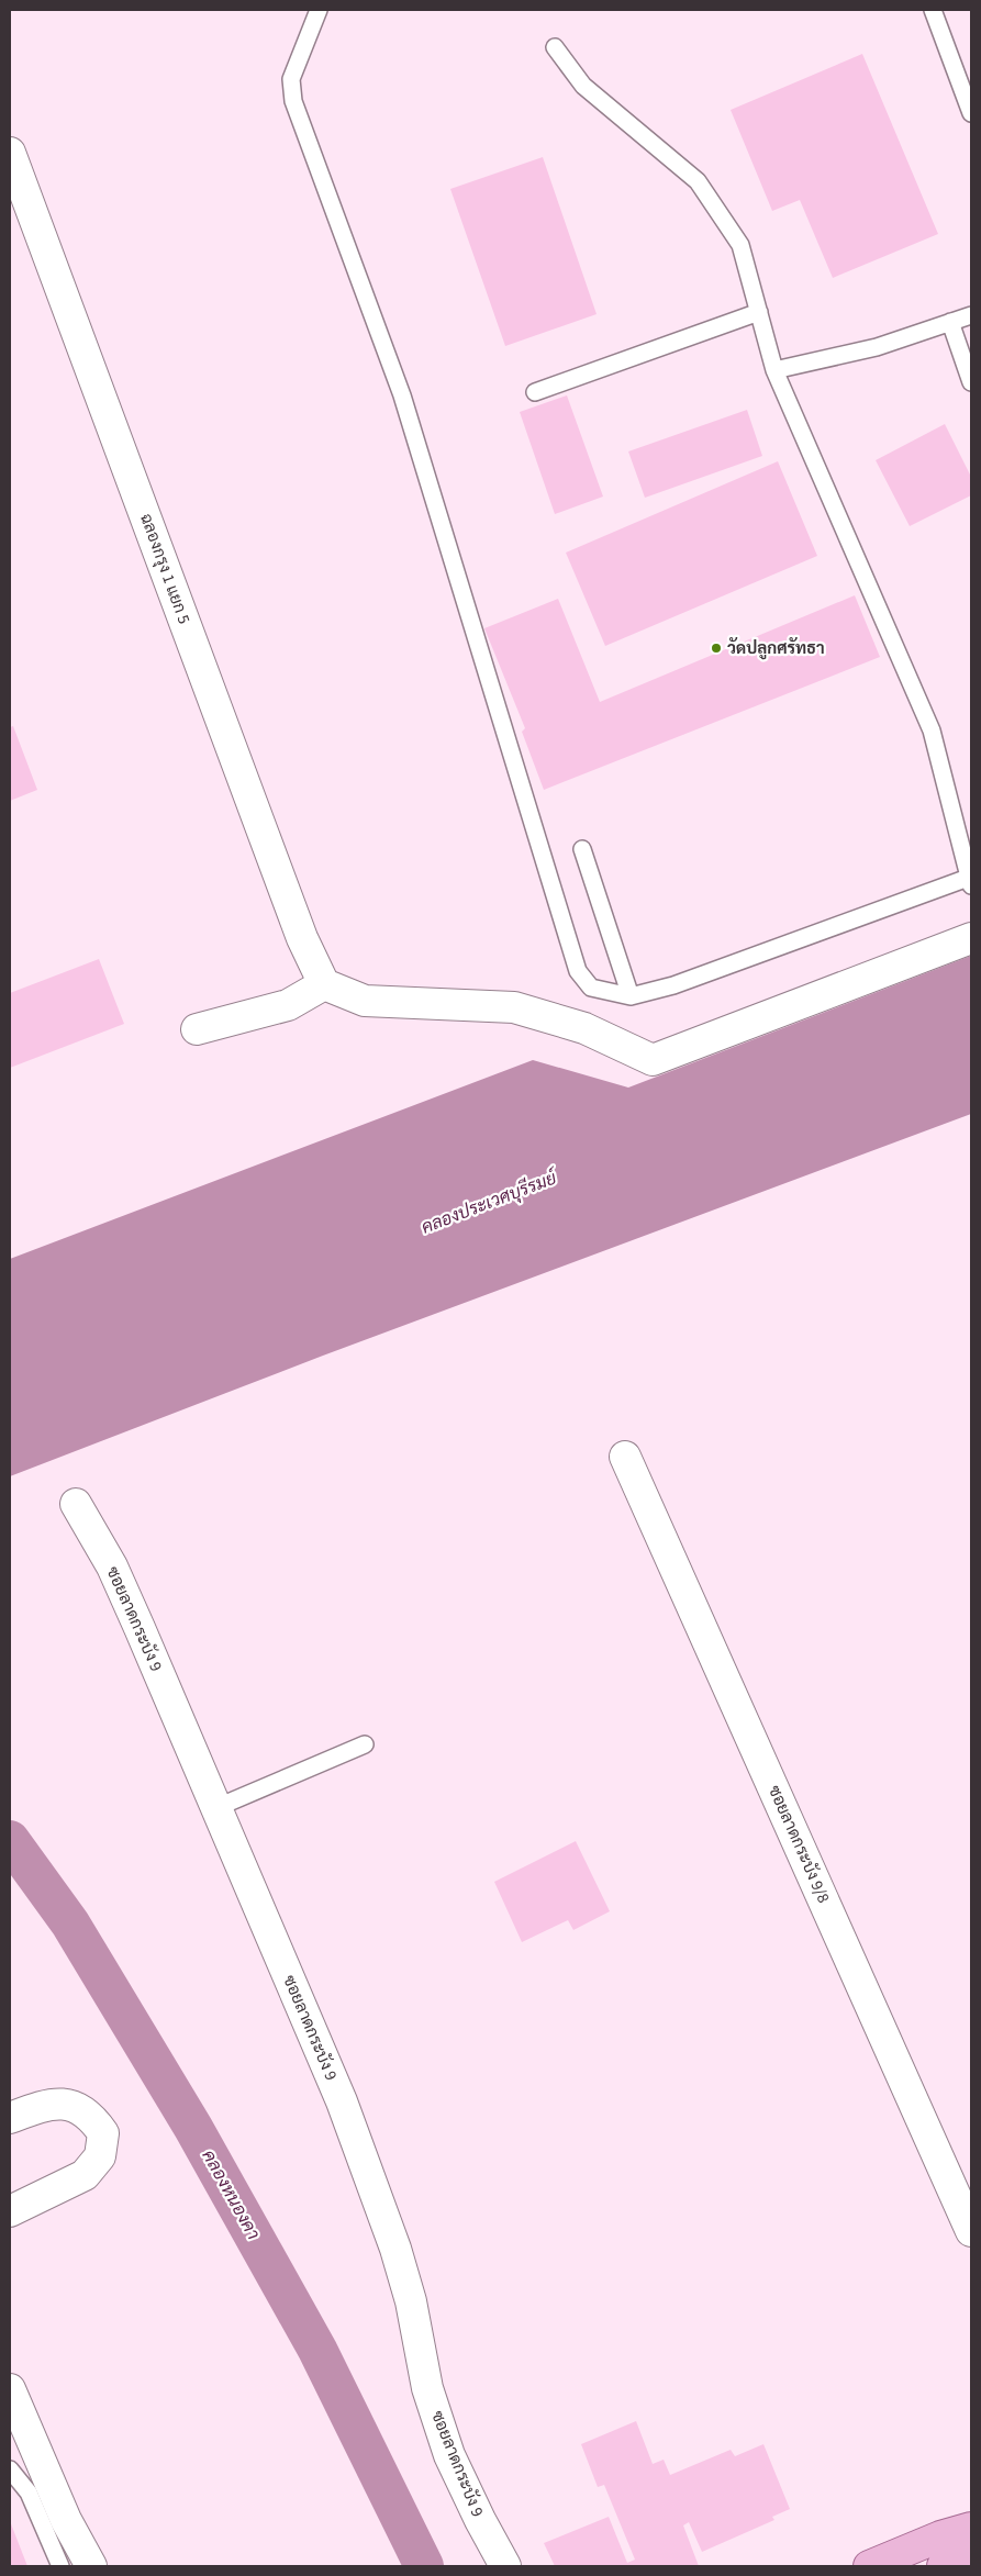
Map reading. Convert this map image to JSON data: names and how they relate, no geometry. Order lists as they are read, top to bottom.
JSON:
{
  "streets": {
    "street": ["ฉลองกรุง 1 แยก 5", "ซอยลาดกระบัง 9", "ซอยลาดกระบัง 9/8"]
  },
  "water": ["คลองประเวศบุรีรมย์", "คลองหนองคา"],
  "places": ["วัดปลูกศรัทธา"]
}
